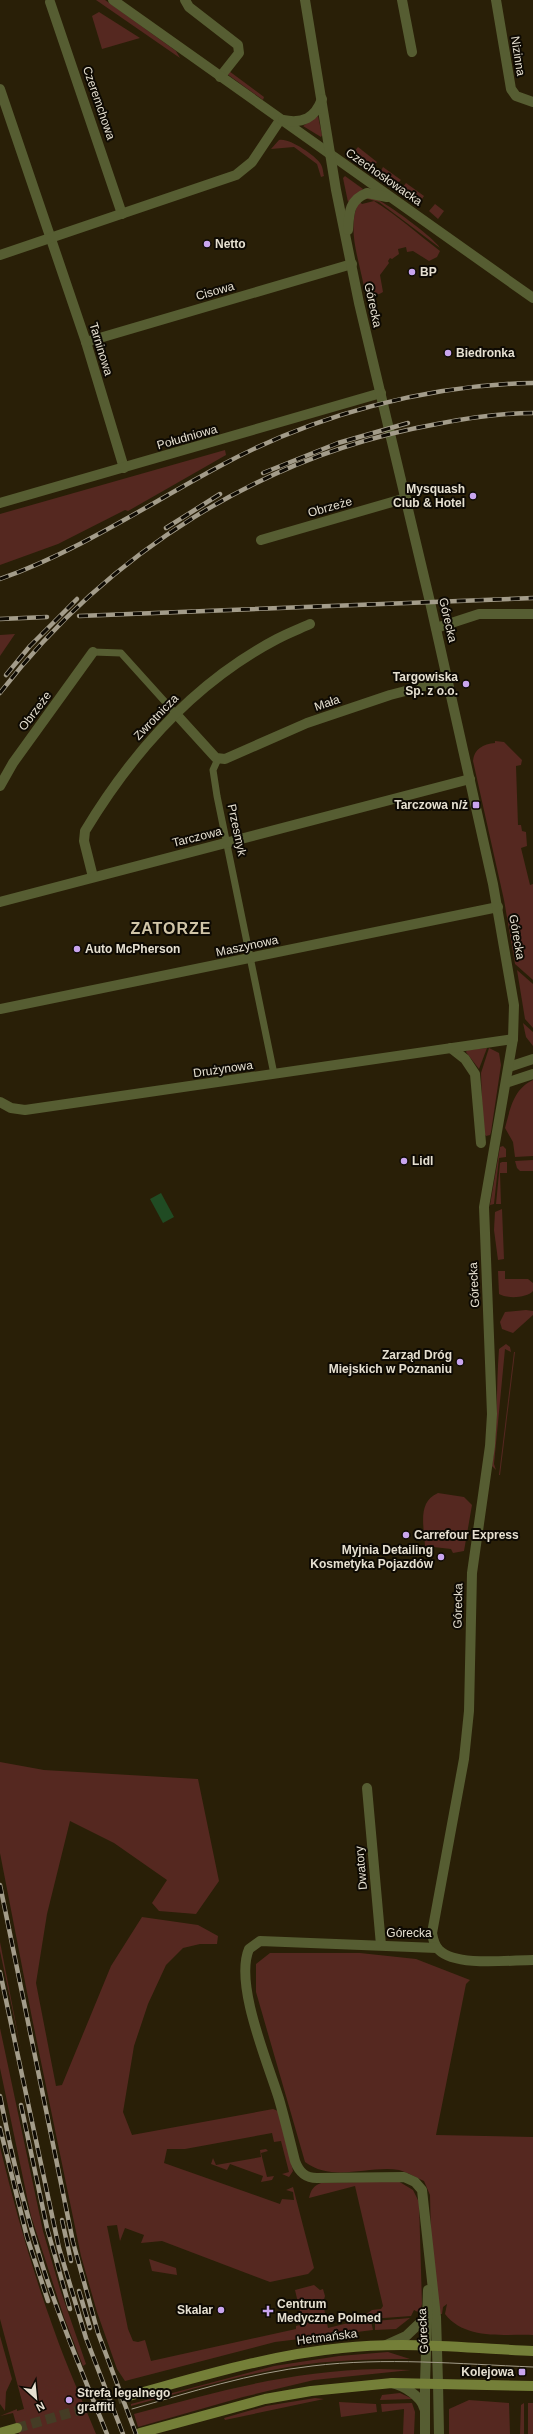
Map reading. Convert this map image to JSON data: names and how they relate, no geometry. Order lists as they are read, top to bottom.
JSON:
{
  "streets": {
    "main road": ["Hetmańska"],
    "street": [
      "Nizinna",
      "Czeremchowa",
      "Czechosłowacka",
      "Cisowa",
      "Górecka",
      "Tarninowa",
      "Południowa",
      "Obrzeże",
      "Mała",
      "Zwrotnicza",
      "Przesmyk",
      "Tarczowa",
      "Maszynowa",
      "Drużynowa",
      "Dwatory"
    ]
  },
  "crossings": [
    ["Czechosłowacka", "Górecka"],
    ["Cisowa", "Górecka"],
    ["Cisowa", "Tarninowa"],
    ["Górecka", "Południowa"],
    ["Górecka", "Obrzeże"],
    ["Górecka", "Mała"],
    ["Górecka", "Tarczowa"],
    ["Górecka", "Maszynowa"],
    ["Górecka", "Drużynowa"],
    ["Górecka", "Dwatory"],
    ["Górecka", "Hetmańska"],
    ["Tarninowa", "Południowa"],
    ["Mała", "Przesmyk"],
    ["Zwrotnicza", "Tarczowa"],
    ["Przesmyk", "Tarczowa"],
    ["Przesmyk", "Maszynowa"],
    ["Przesmyk", "Drużynowa"]
  ],
  "districts": ["ZATORZE"],
  "places": {
    "other": [
      "Netto",
      "BP",
      "Biedronka",
      "Mysquash Club & Hotel",
      "Targowiska Sp. z o.o.",
      "Auto McPherson",
      "Lidl",
      "Zarząd Dróg Miejskich w Poznaniu",
      "Carrefour Express",
      "Myjnia Detailing Kosmetyka Pojazdów",
      "Skalar",
      "Strefa legalnego graffiti"
    ],
    "transit": ["Tarczowa n/ż", "Kolejowa"],
    "health": ["Centrum Medyczne Polmed"]
  },
  "north": "bottom right"
}
